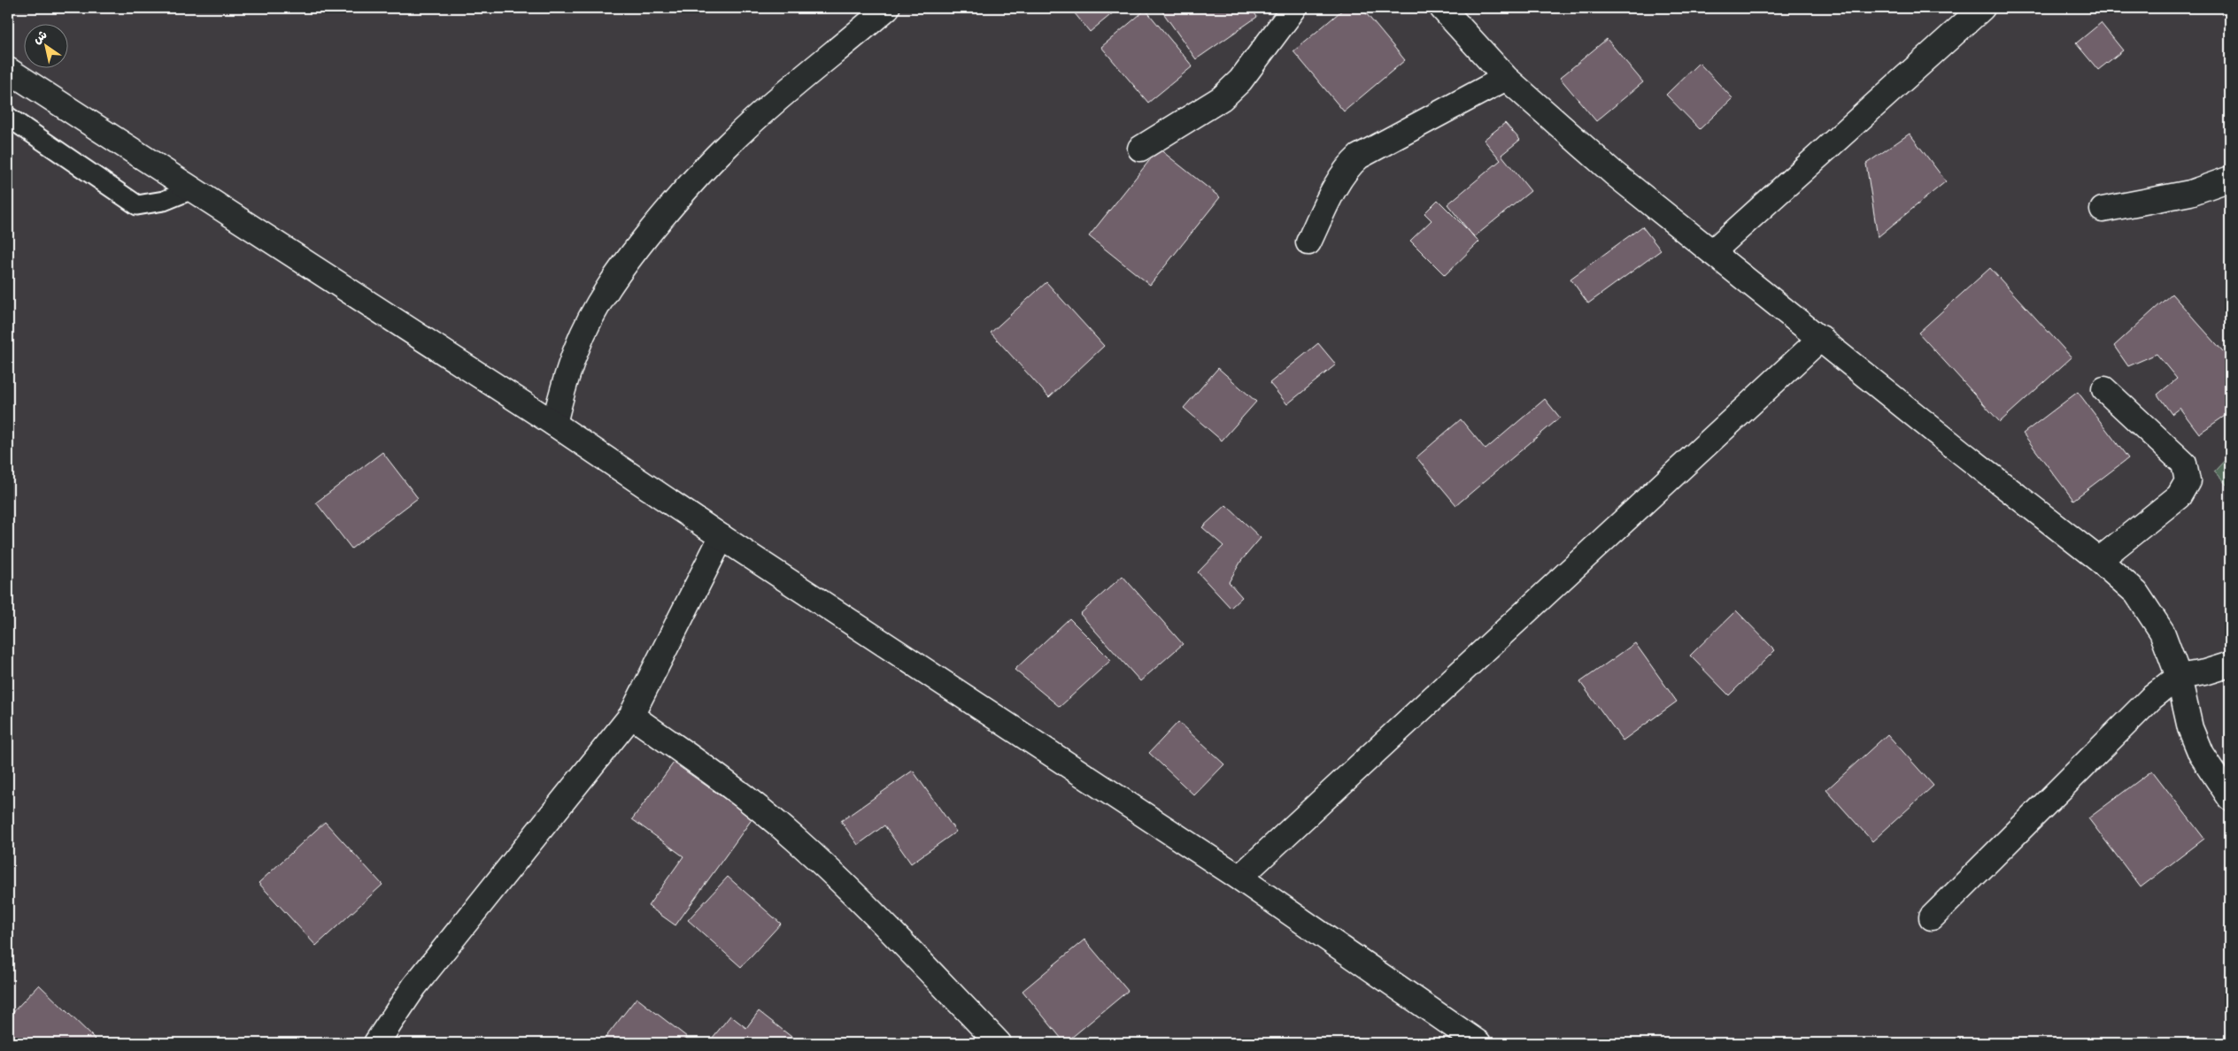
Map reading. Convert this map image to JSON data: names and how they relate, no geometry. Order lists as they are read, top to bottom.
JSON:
{
  "north": "top left"
}
